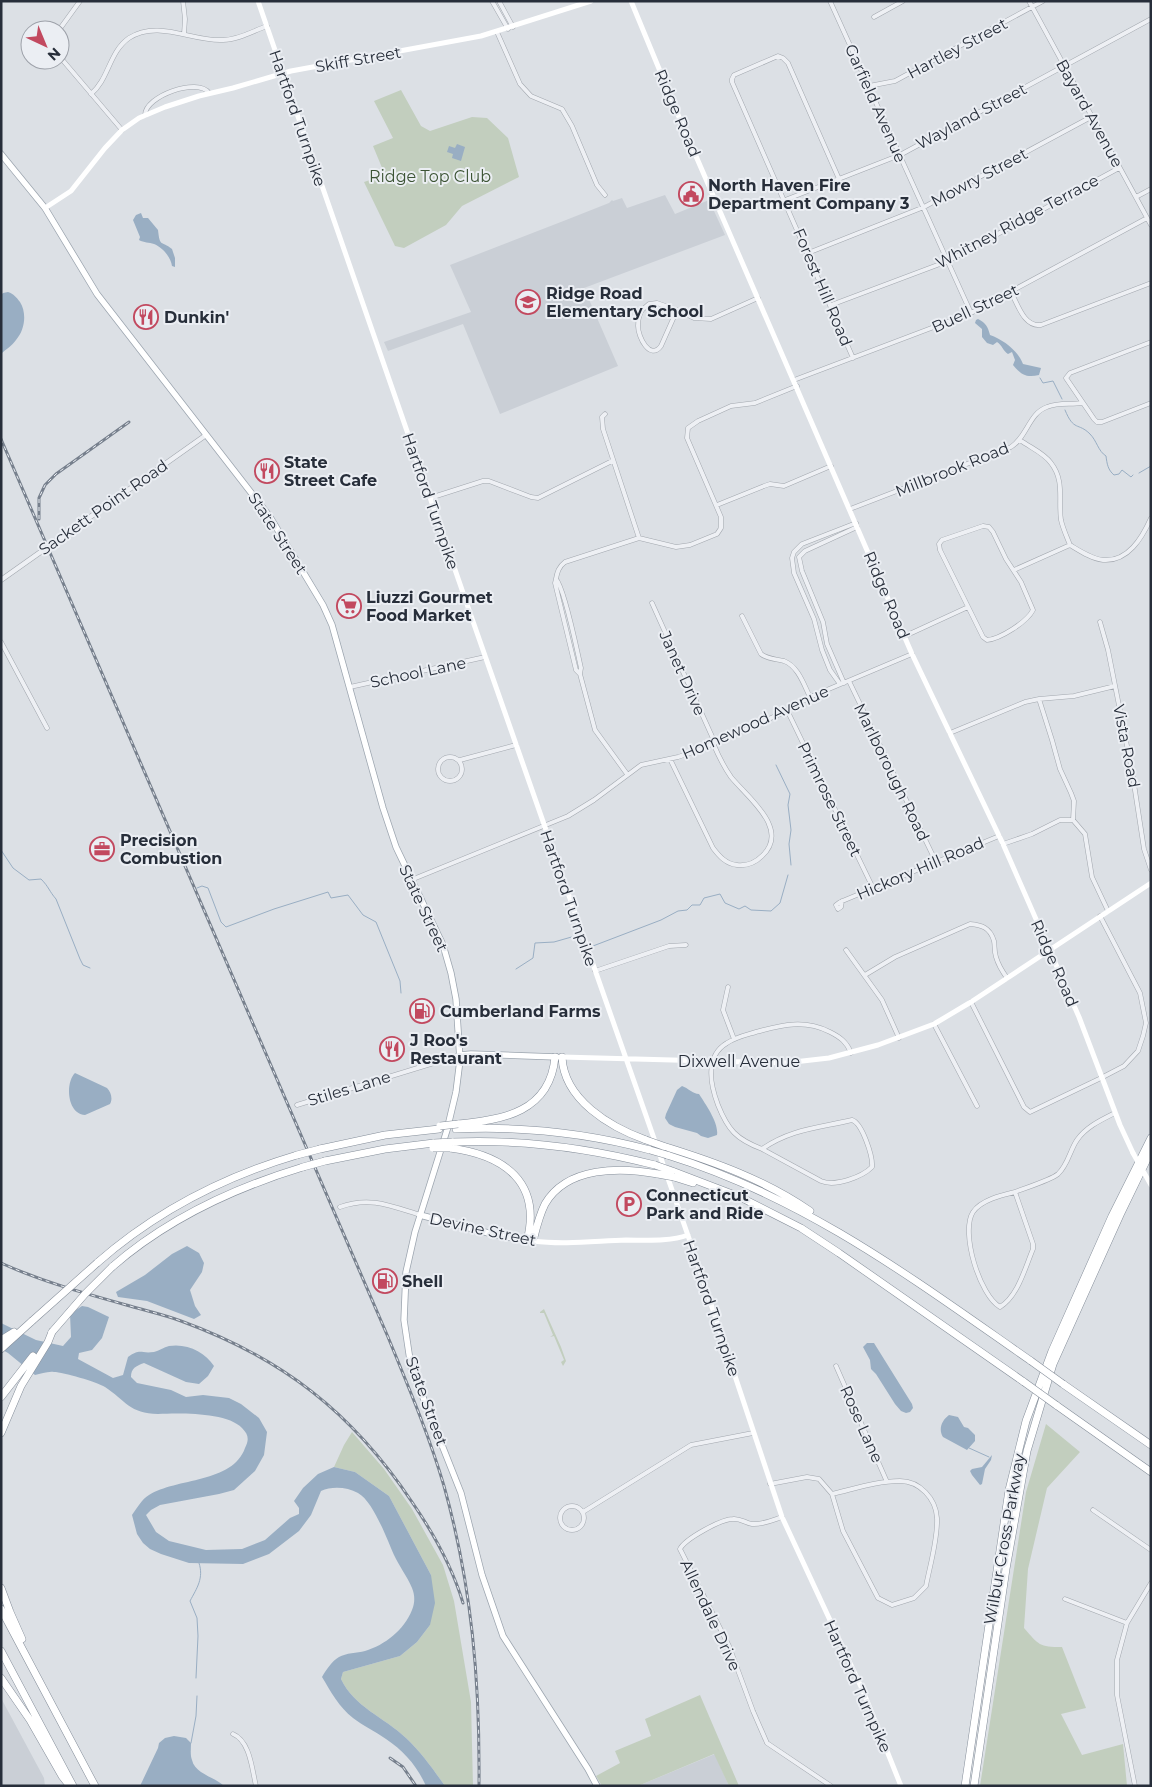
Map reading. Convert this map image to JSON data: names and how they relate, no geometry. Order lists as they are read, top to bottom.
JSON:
{
  "streets": {
    "highway": ["Wilbur Cross Parkway"],
    "main road": [
      "Skiff Street",
      "Ridge Road",
      "Hartford Turnpike",
      "State Street",
      "Dixwell Avenue",
      "Devine Street"
    ],
    "street": [
      "Hartley Street",
      "Garfield Avenue",
      "Bayard Avenue",
      "Wayland Street",
      "Mowry Street",
      "Whitney Ridge Terrace",
      "Forest Hill Road",
      "Buell Street",
      "Millbrook Road",
      "Sackett Point Road",
      "School Lane",
      "Janet Drive",
      "Homewood Avenue",
      "Vista Road",
      "Marlborough Road",
      "Primrose Street",
      "Hickory Hill Road",
      "Stiles Lane",
      "Rose Lane",
      "Allendale Drive"
    ]
  },
  "crossings": [
    ["Hartley Street", "Garfield Avenue"],
    ["Hartley Street", "Bayard Avenue"],
    ["Skiff Street", "Hartford Turnpike"],
    ["Skiff Street", "State Street"],
    ["Garfield Avenue", "Wayland Street"],
    ["Garfield Avenue", "Mowry Street"],
    ["Garfield Avenue", "Whitney Ridge Terrace"],
    ["Garfield Avenue", "Buell Street"],
    ["Ridge Road", "Buell Street"],
    ["Ridge Road", "Millbrook Road"],
    ["Ridge Road", "Homewood Avenue"],
    ["Ridge Road", "Hickory Hill Road"],
    ["Ridge Road", "Dixwell Avenue"],
    ["Bayard Avenue", "Wayland Street"],
    ["Bayard Avenue", "Mowry Street"],
    ["Bayard Avenue", "Whitney Ridge Terrace"],
    ["Bayard Avenue", "Buell Street"],
    ["Wayland Street", "Forest Hill Road"],
    ["Hartford Turnpike", "School Lane"],
    ["Hartford Turnpike", "Homewood Avenue"],
    ["Hartford Turnpike", "Dixwell Avenue"],
    ["Hartford Turnpike", "Devine Street"],
    ["Hartford Turnpike", "Allendale Drive"],
    ["Mowry Street", "Forest Hill Road"],
    ["Whitney Ridge Terrace", "Forest Hill Road"],
    ["Forest Hill Road", "Buell Street"],
    ["Sackett Point Road", "State Street"],
    ["State Street", "School Lane"],
    ["State Street", "Homewood Avenue"],
    ["State Street", "Dixwell Avenue"],
    ["State Street", "Stiles Lane"],
    ["State Street", "Devine Street"],
    ["Janet Drive", "Homewood Avenue"],
    ["Homewood Avenue", "Marlborough Road"],
    ["Homewood Avenue", "Primrose Street"],
    ["Marlborough Road", "Hickory Hill Road"],
    ["Primrose Street", "Hickory Hill Road"],
    ["Dixwell Avenue", "Stiles Lane"]
  ],
  "parks": ["Ridge Top Club"],
  "places": {
    "public building": ["North Haven Fire Department Company 3"],
    "school or university": ["Ridge Road Elementary School"],
    "restaurant": ["Dunkin'", "State Street Cafe", "J Roo's Restaurant"],
    "supermarket": ["Liuzzi Gourmet Food Market"],
    "office": ["Precision Combustion"],
    "fuel station": ["Cumberland Farms", "Shell"],
    "parking": ["Connecticut Park and Ride"]
  },
  "north": "bottom right"
}
